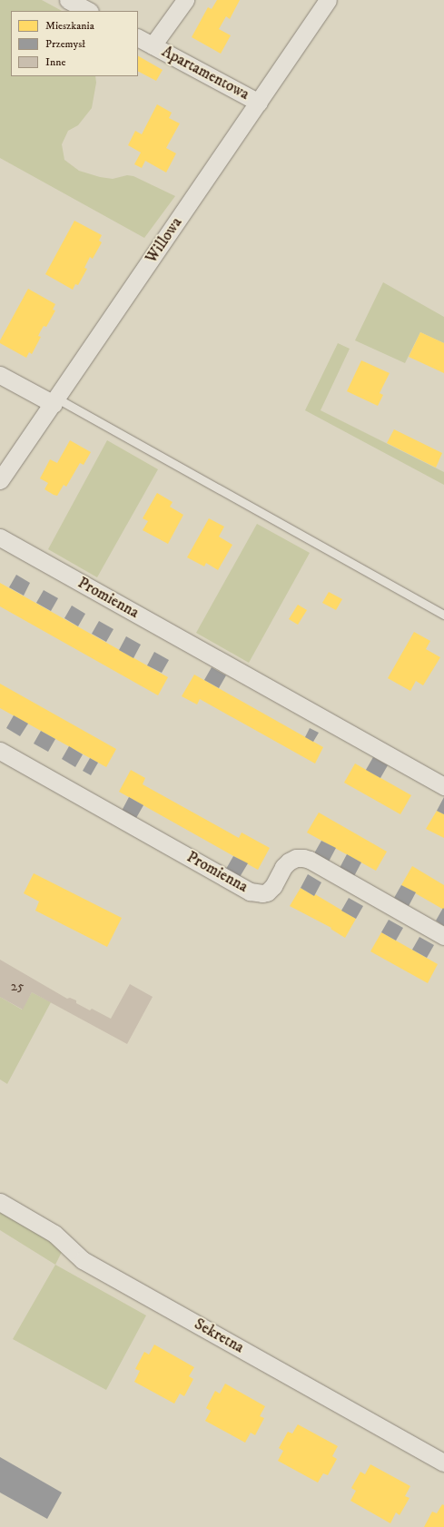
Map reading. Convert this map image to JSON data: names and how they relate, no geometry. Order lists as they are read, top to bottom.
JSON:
{
  "streets": {
    "street": [
      "Apartamentowa",
      "Willowa",
      "Promienna",
      "Sekretna"
    ]
  },
  "crossings": [
    ["Apartamentowa", "Willowa"]
  ],
  "house_numbers": ["25"],
  "legend": ["Mieszkania", "Przemysł", "Inne"]
}
